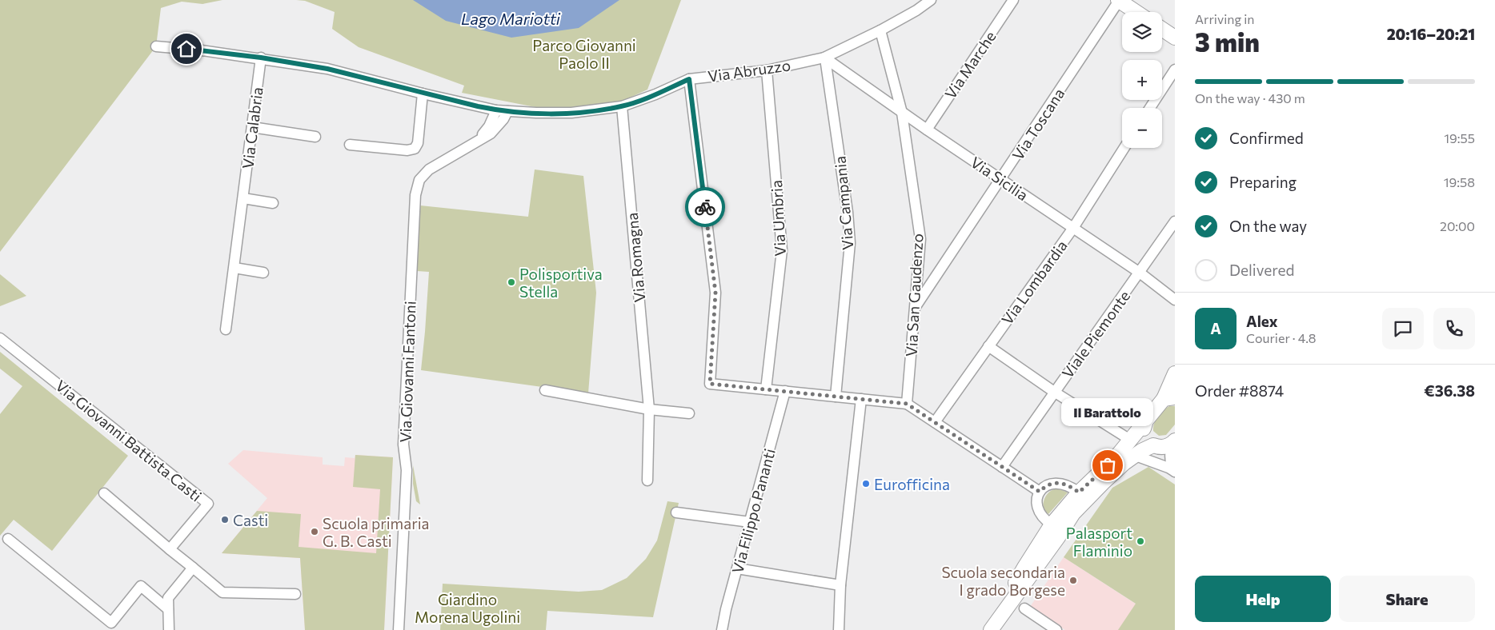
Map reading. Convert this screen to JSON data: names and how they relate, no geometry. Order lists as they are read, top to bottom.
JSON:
{
  "streets": {
    "street": [
      "Via Marche",
      "Via Abruzzo",
      "Via Toscana",
      "Via Calabria",
      "Via Sicilia",
      "Via Campania",
      "Via Umbria",
      "Via Romagna",
      "Via Lombardia",
      "Via San Gaudenzo",
      "Viale Piemonte",
      "Via Giovanni Fantoni",
      "Via Giovanni Battista Casti",
      "Via Filippo Pananti"
    ]
  },
  "crossings": [
    ["Via Marche", "Via Sicilia"],
    ["Via Abruzzo", "Via Calabria"],
    ["Via Abruzzo", "Via Sicilia"],
    ["Via Abruzzo", "Via Campania"],
    ["Via Abruzzo", "Via Umbria"],
    ["Via Abruzzo", "Via Romagna"],
    ["Via Abruzzo", "Via San Gaudenzo"],
    ["Via Abruzzo", "Via Giovanni Fantoni"],
    ["Via Toscana", "Via Sicilia"],
    ["Via Toscana", "Via San Gaudenzo"],
    ["Via Sicilia", "Via Campania"],
    ["Via Sicilia", "Via Lombardia"],
    ["Via Sicilia", "Via San Gaudenzo"],
    ["Via Sicilia", "Viale Piemonte"]
  ],
  "water": ["Lago Mariotti"],
  "parks": ["Parco Giovanni Paolo II", "Giardino Morena Ugolini"],
  "places": [
    "Polisportiva Stella",
    "Il Barattolo",
    "Eurofficina",
    "Casti",
    "Scuola primaria G. B. Casti",
    "Palasport Flaminio",
    "Scuola secondaria I grado Borgese"
  ],
  "page": {
    "heading": ["3 min", "Arriving in", "20:16–20:21"],
    "panel": [
      "Alex",
      "Courier · 4.8",
      "Order #8874",
      "€36.38"
    ],
    "map_buttons": ["+", "−"],
    "bar": "On the way · 430 m",
    "list": [
      ["Confirmed", "19:55"],
      ["Preparing", "19:58"],
      ["On the way", "20:00"],
      "Delivered"
    ],
    "round": "A",
    "bubble": "Il Barattolo",
    "buttons": ["Help", "Share"]
  }
}
